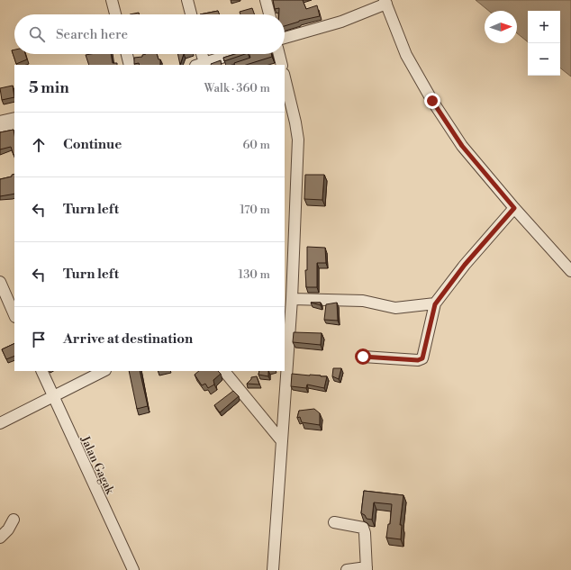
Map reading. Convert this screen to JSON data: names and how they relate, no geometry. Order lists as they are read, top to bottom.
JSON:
{
  "streets": {
    "street": ["Jalan Gagak"]
  },
  "north": "right",
  "page": {
    "map_buttons": ["+", "−"],
    "search": "Search here",
    "heading": ["5 min", "Walk · 360 m"],
    "list": [
      ["Continue", "60 m"],
      ["Turn left", "170 m"],
      ["Turn left", "130 m"],
      "Arrive at destination"
    ]
  }
}
